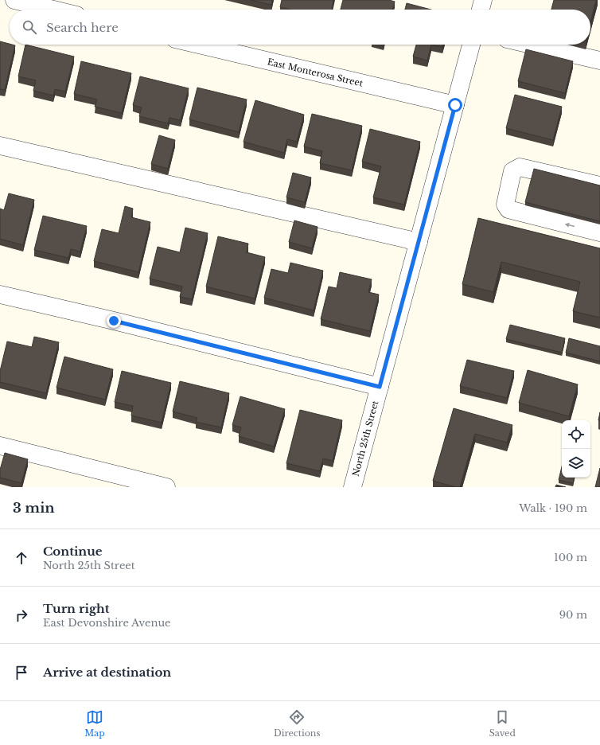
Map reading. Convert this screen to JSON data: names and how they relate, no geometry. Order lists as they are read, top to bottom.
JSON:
{
  "streets": {
    "street": ["East Monterosa Street", "North 25th Street"]
  },
  "crossings": [
    ["East Monterosa Street", "North 25th Street"]
  ],
  "page": {
    "search": "Search here",
    "heading": ["3 min", "Walk · 190 m"],
    "list": [
      ["Continue", "North 25th Street", "100 m"],
      ["Turn right", "East Devonshire Avenue", "90 m"],
      "Arrive at destination"
    ],
    "nav": ["Map", "Directions", "Saved"]
  }
}
